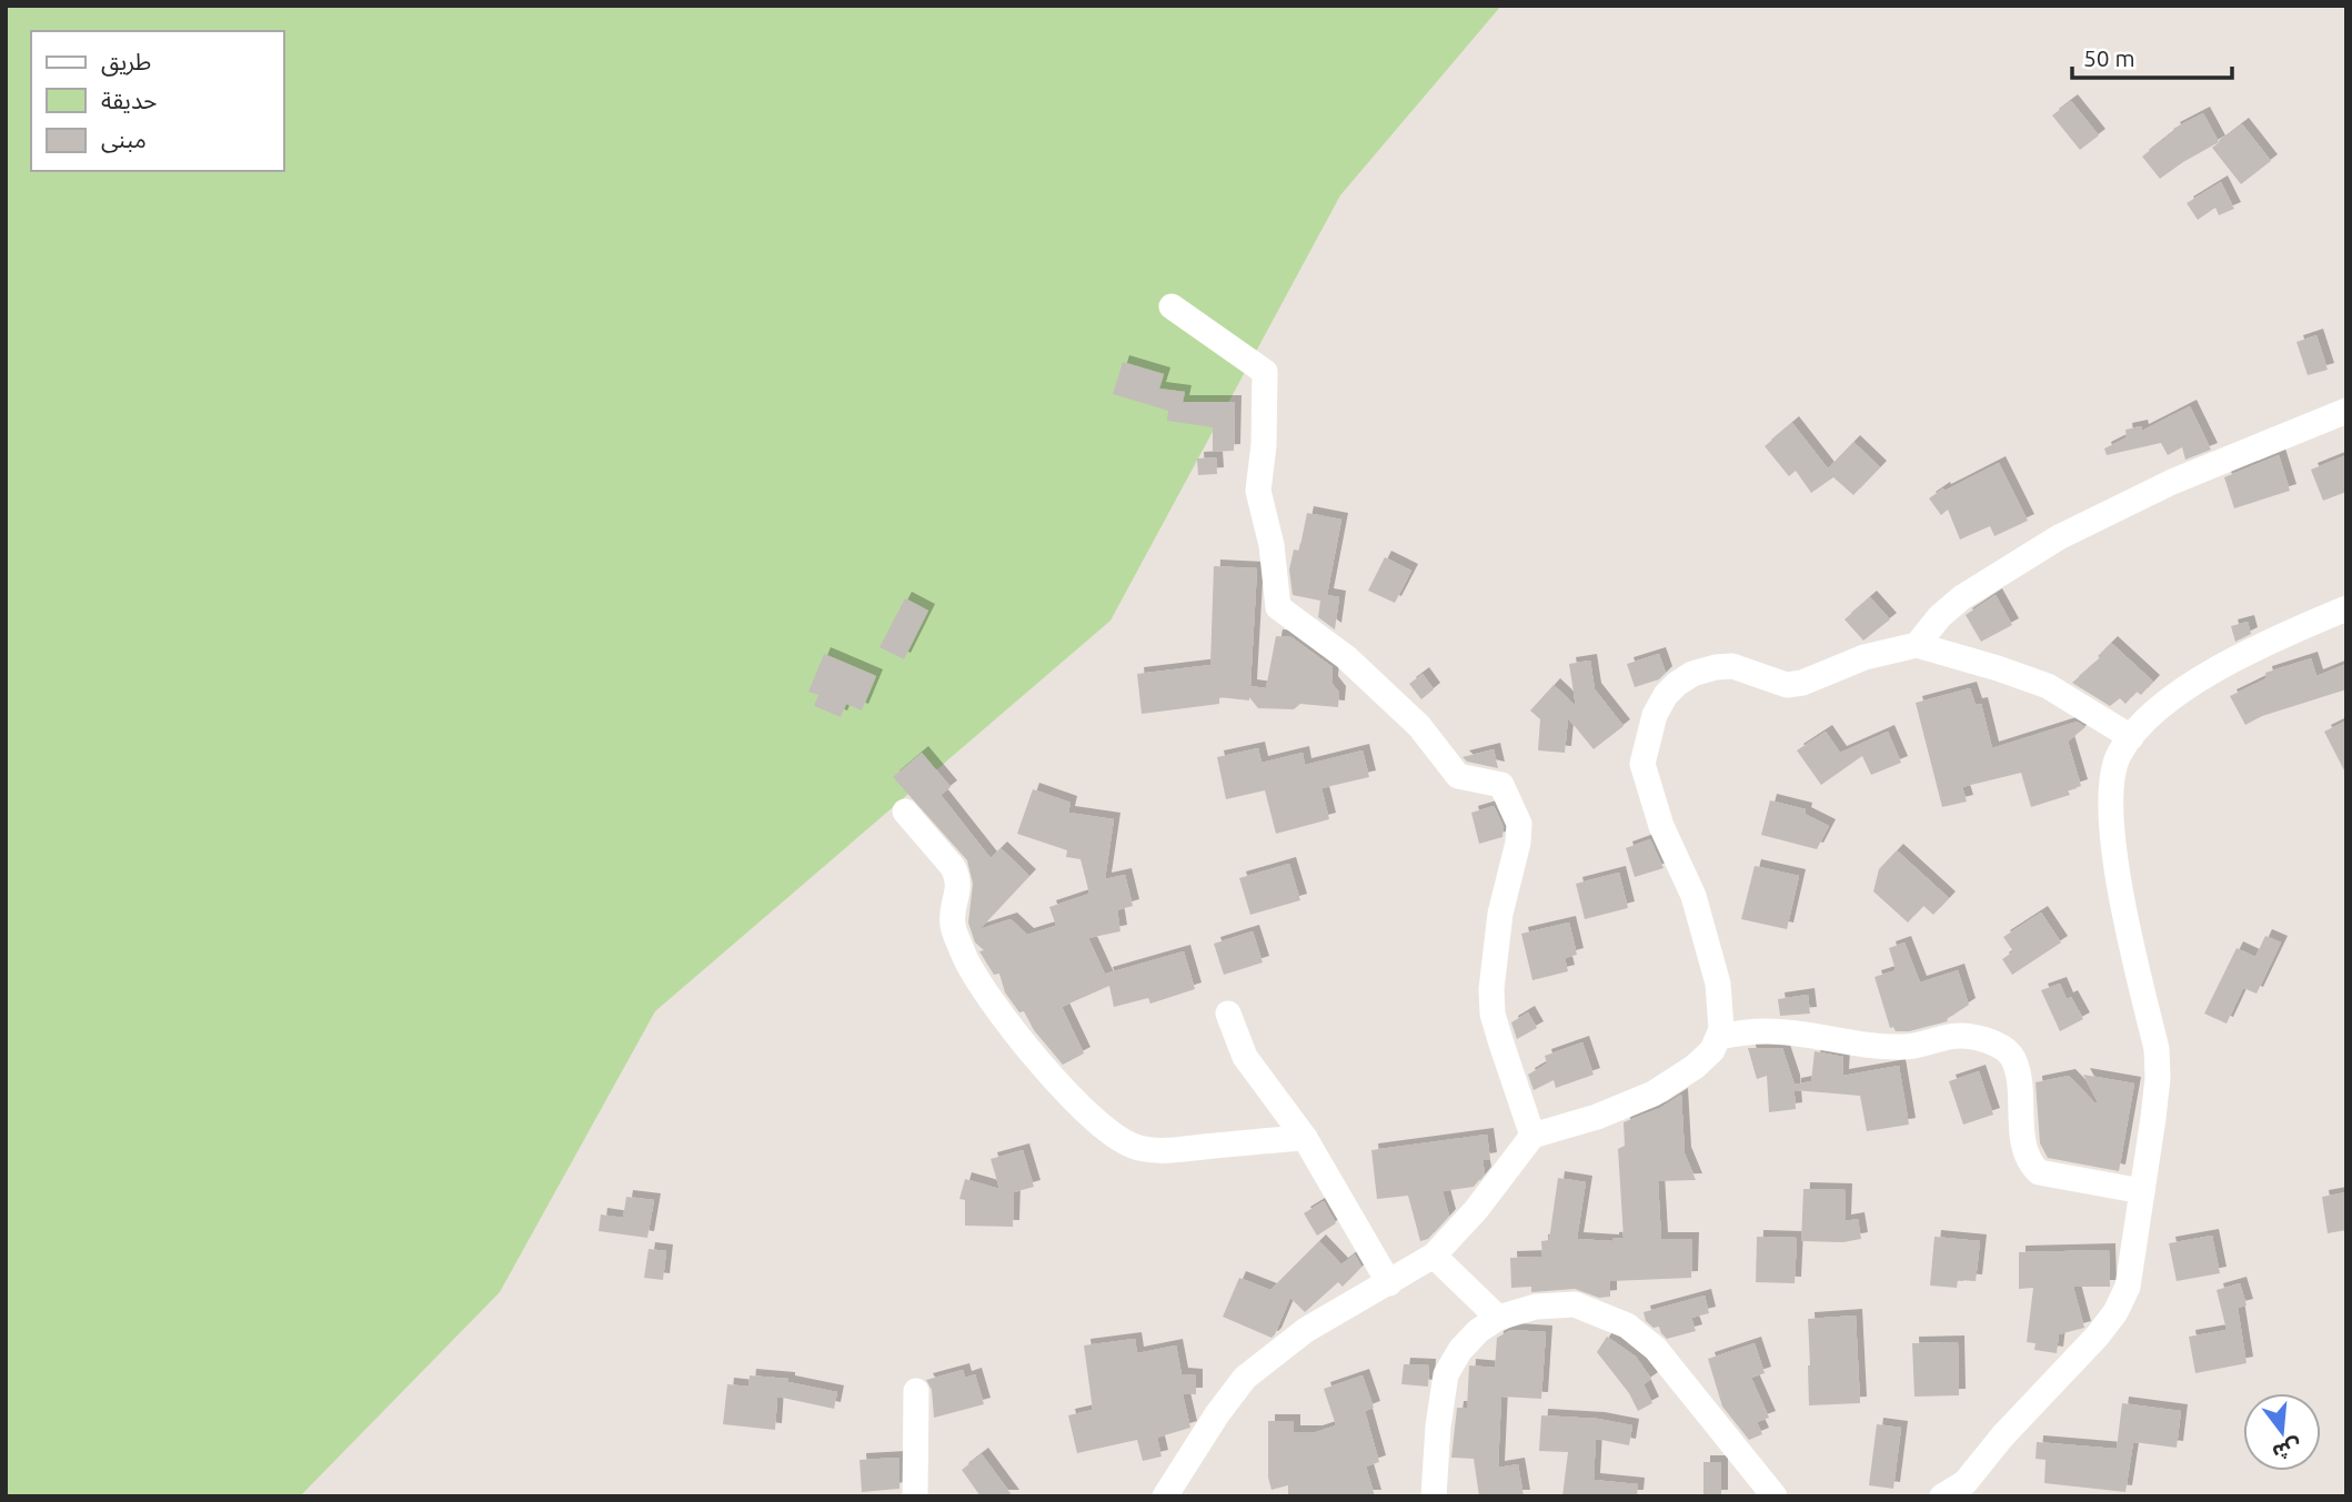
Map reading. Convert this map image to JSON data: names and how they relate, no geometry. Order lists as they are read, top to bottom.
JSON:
{
  "legend": ["طريق", "حديقة", "مبنى"],
  "scale_bar": "50 m",
  "north": "bottom"
}
